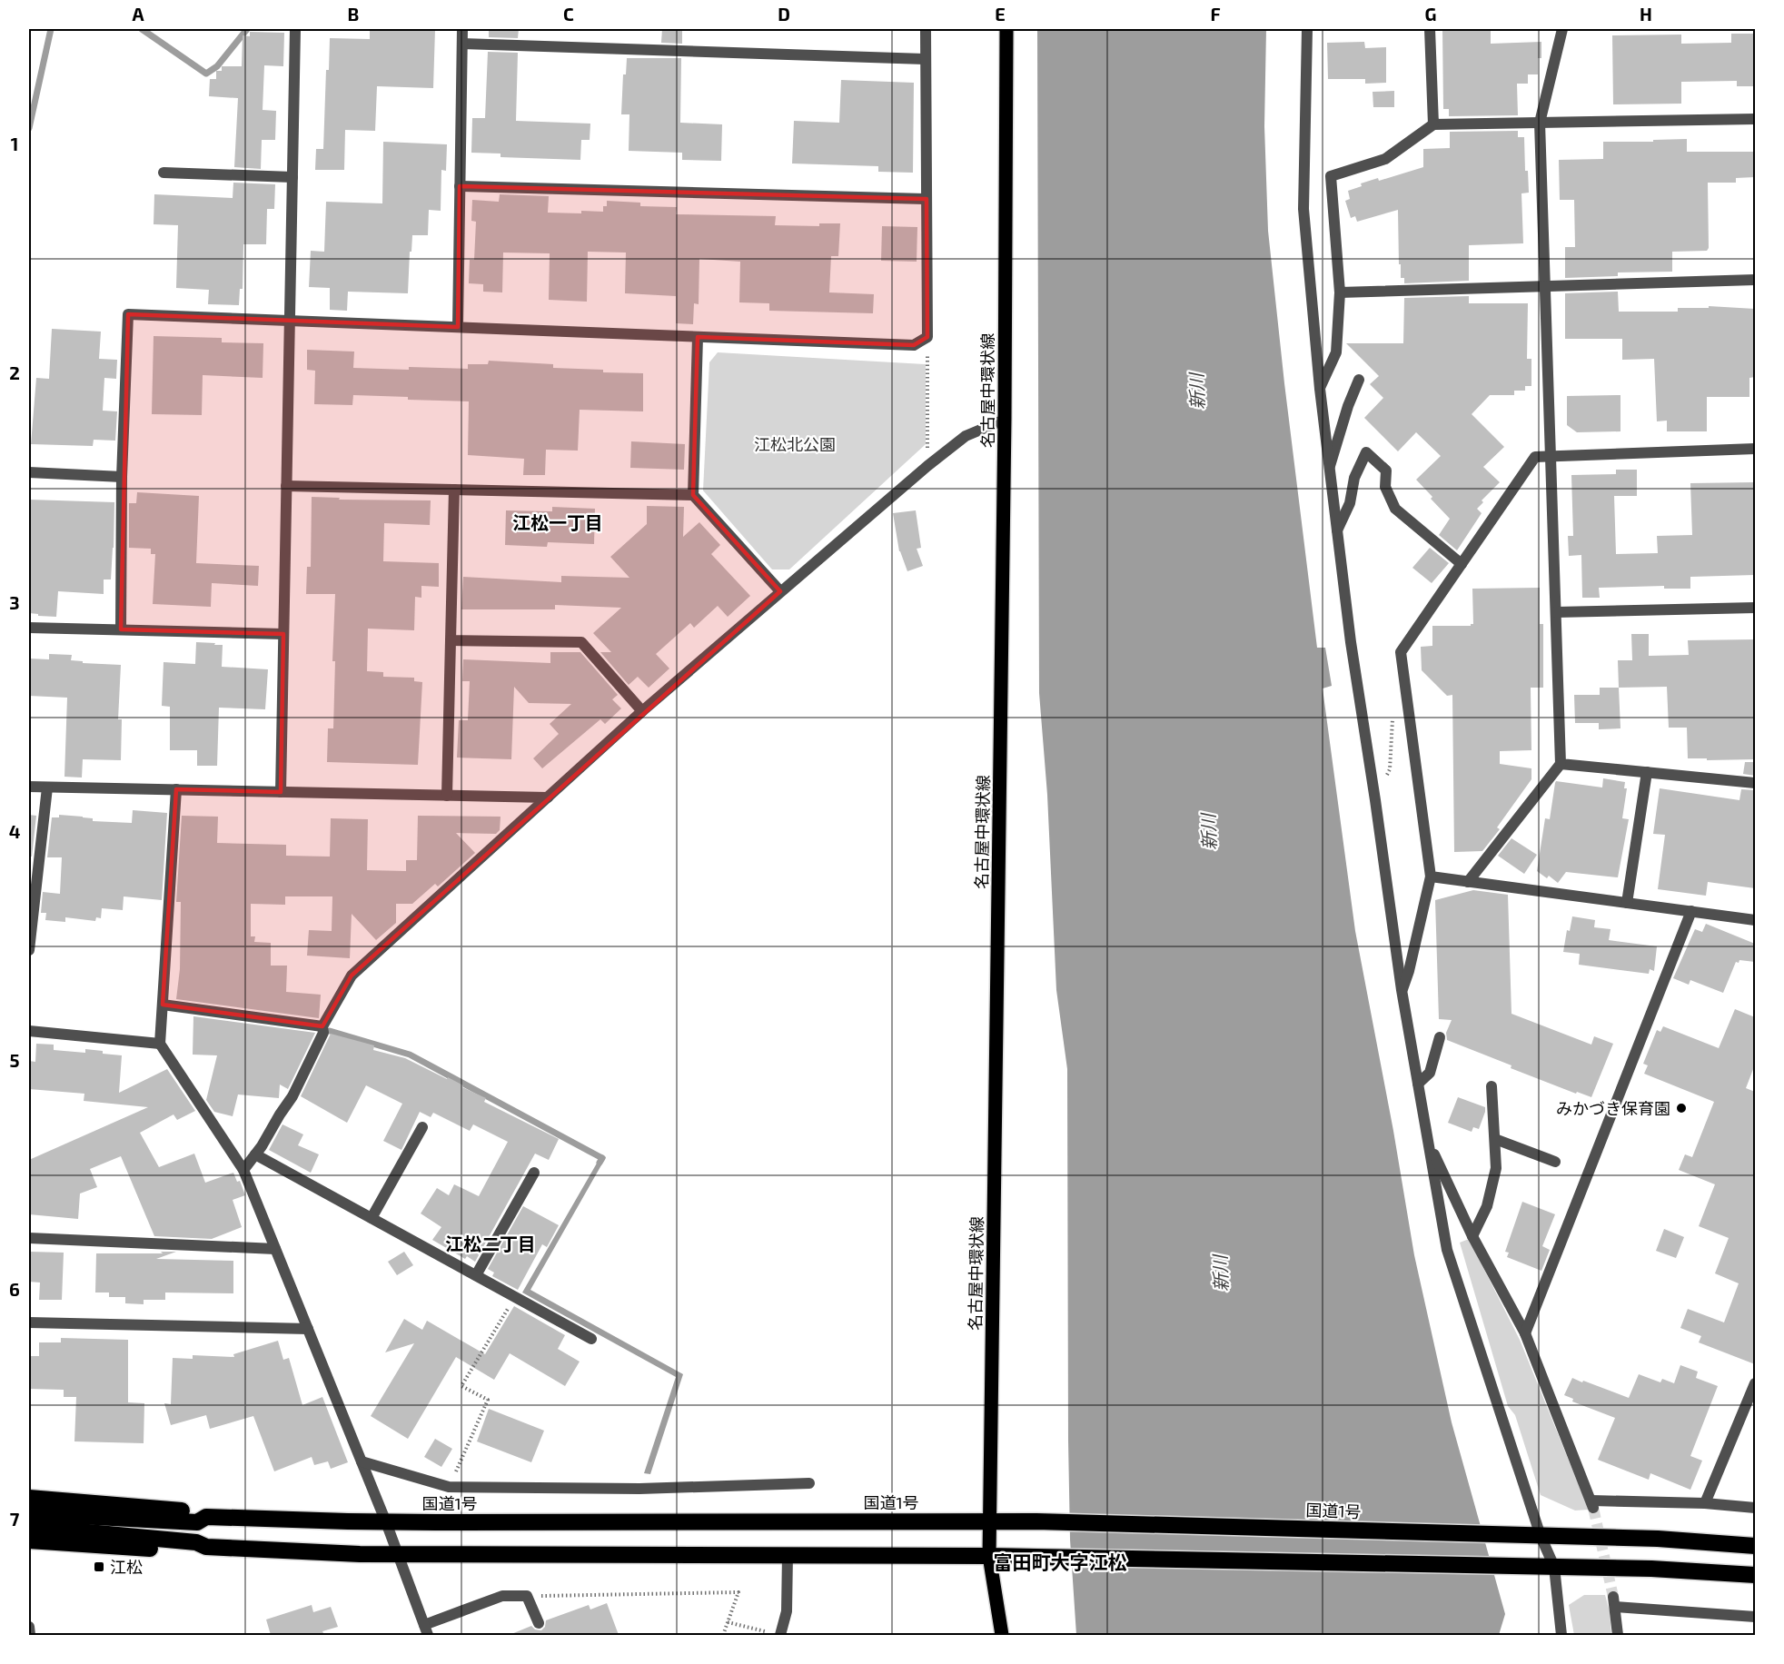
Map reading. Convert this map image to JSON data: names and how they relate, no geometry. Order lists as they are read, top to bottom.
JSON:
{
  "streets": {
    "highway": ["国道1号"],
    "main road": ["名古屋中環状線"]
  },
  "crossings": [
    ["名古屋中環状線", "国道1号"]
  ],
  "districts": ["江松一丁目", "江松二丁目", "富田町大字江松"],
  "water": ["新川"],
  "parks": ["江松北公園"],
  "places": {
    "other": ["みかづき保育園"],
    "transit": ["江松"]
  },
  "grid": {
    "columns": [
      "A",
      "B",
      "C",
      "D",
      "E",
      "F",
      "G",
      "H"
    ],
    "rows": [
      "1",
      "2",
      "3",
      "4",
      "5",
      "6",
      "7"
    ]
  }
}
